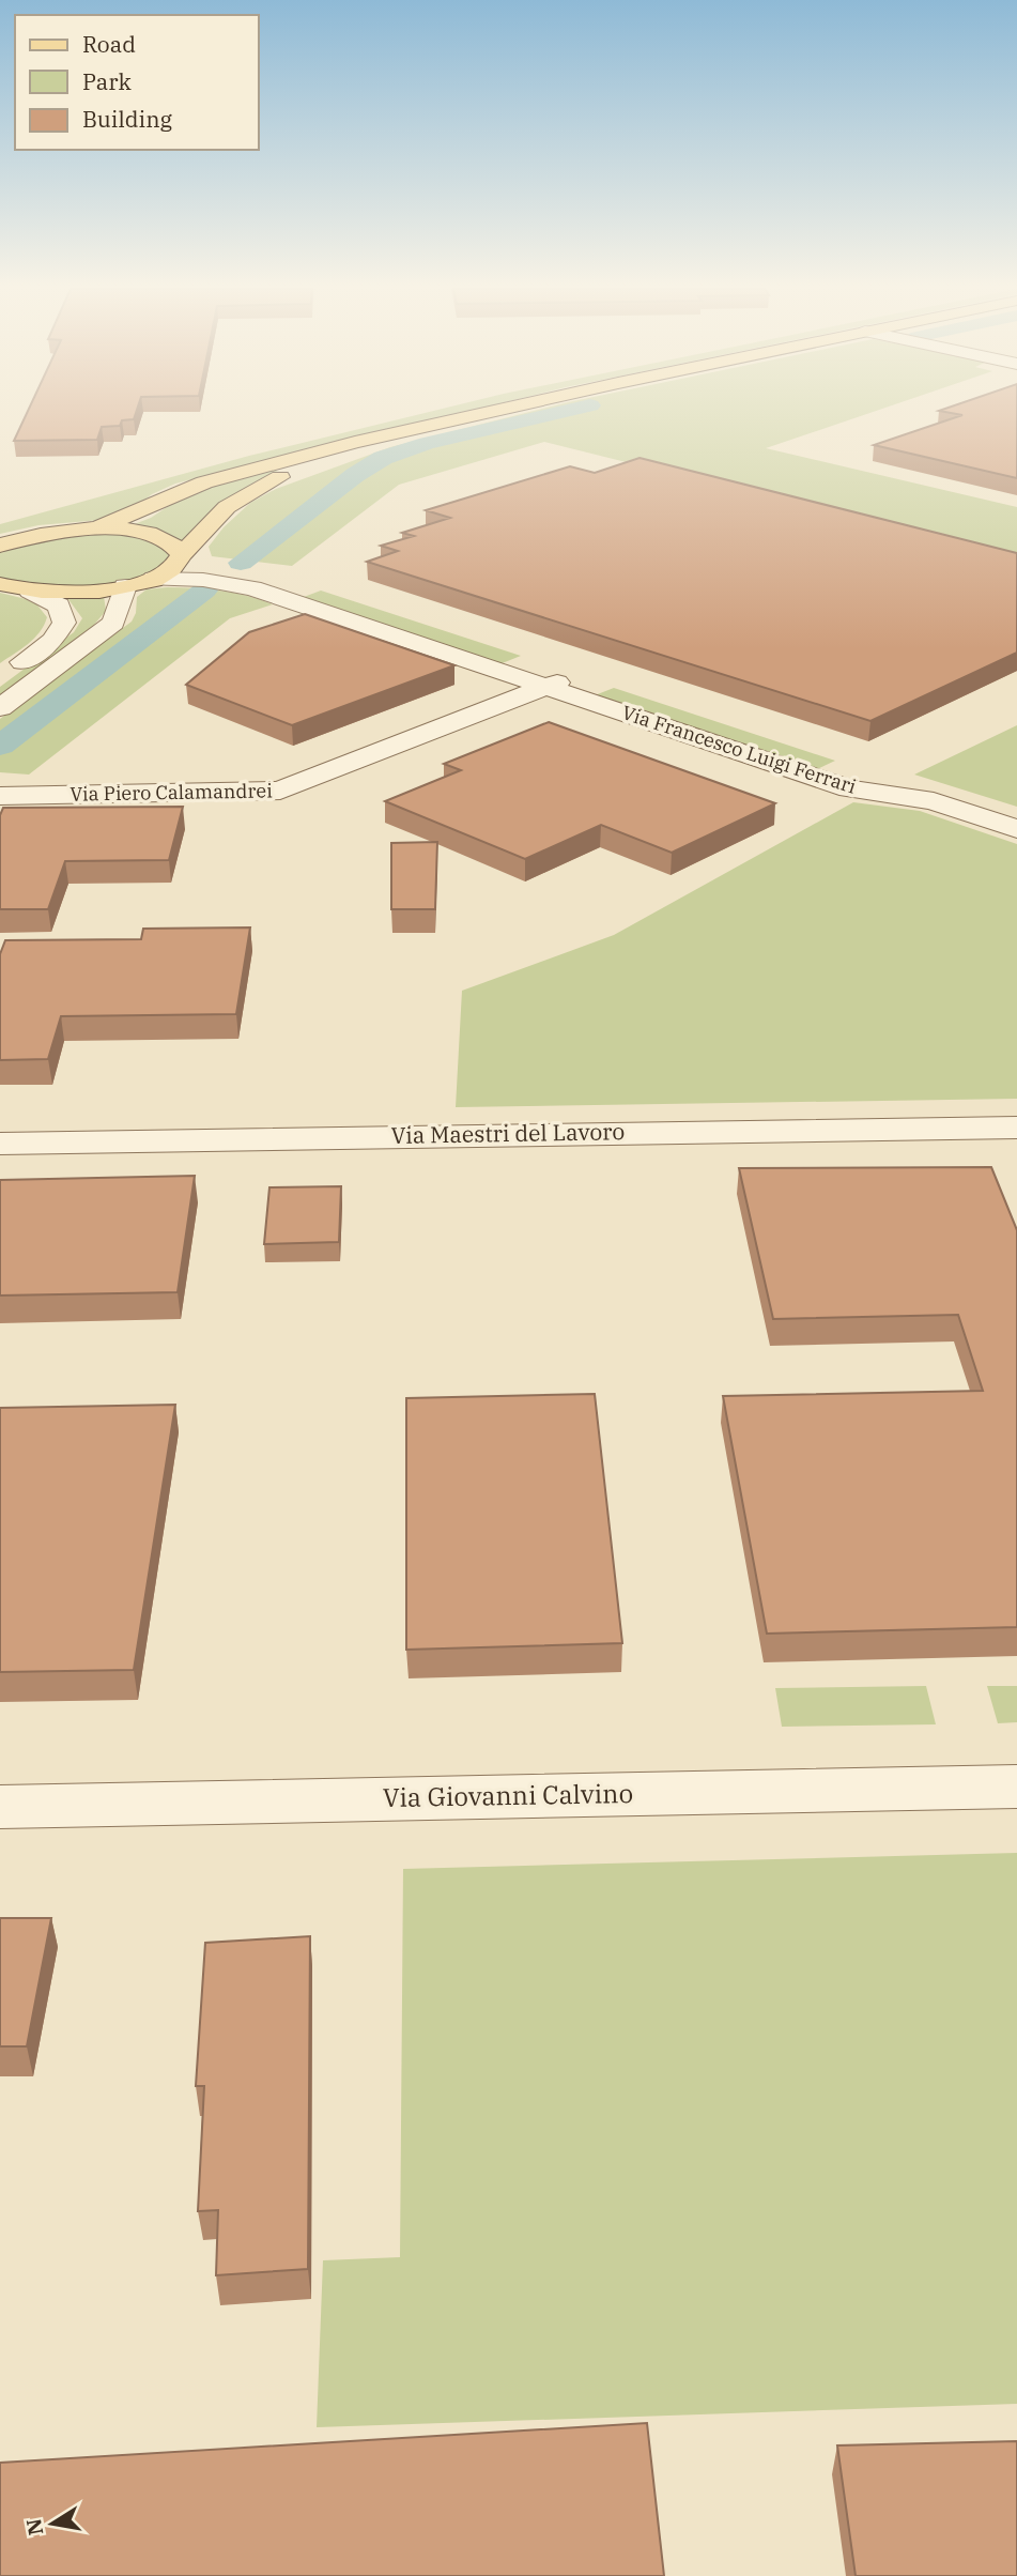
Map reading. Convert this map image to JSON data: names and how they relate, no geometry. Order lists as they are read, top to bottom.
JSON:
{
  "streets": {
    "street": [
      "Via Francesco Luigi Ferrari",
      "Via Piero Calamandrei",
      "Via Maestri del Lavoro",
      "Via Giovanni Calvino"
    ]
  },
  "crossings": [
    ["Via Francesco Luigi Ferrari", "Via Piero Calamandrei"]
  ],
  "legend": ["Road", "Park", "Building"],
  "north": "left"
}
